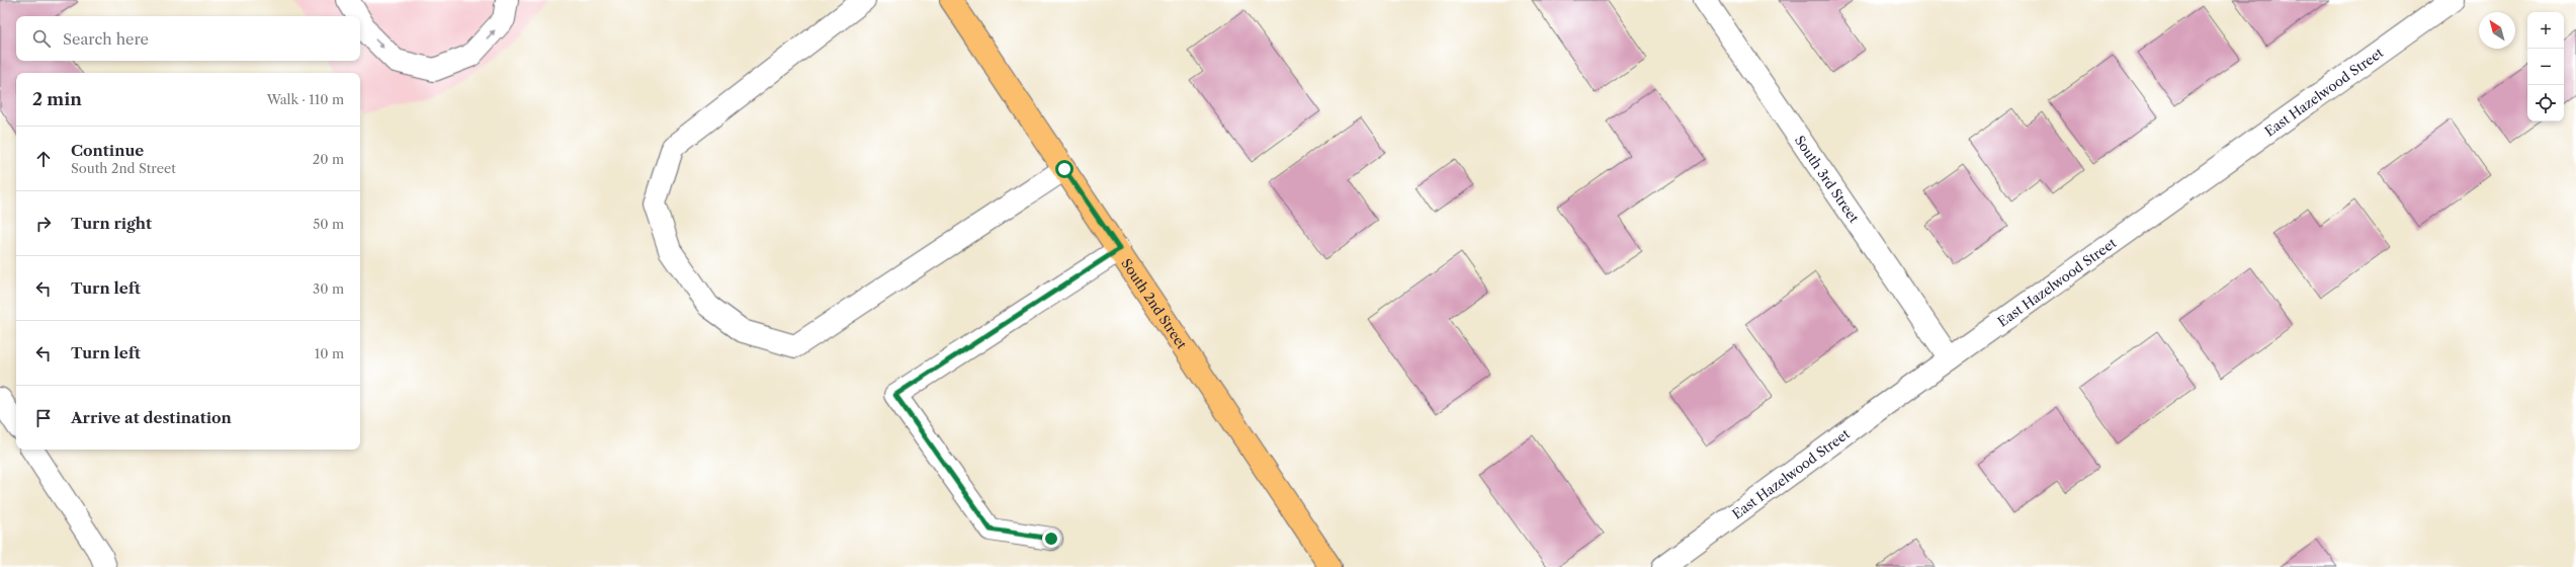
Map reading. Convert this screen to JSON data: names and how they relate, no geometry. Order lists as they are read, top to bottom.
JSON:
{
  "streets": {
    "main road": ["South 2nd Street"],
    "street": ["East Hazelwood Street", "South 3rd Street"]
  },
  "crossings": [
    ["East Hazelwood Street", "South 3rd Street"]
  ],
  "north": "top left",
  "page": {
    "map_buttons": ["+", "−"],
    "search": "Search here",
    "heading": ["2 min", "Walk · 110 m"],
    "list": [
      ["Continue", "South 2nd Street", "20 m"],
      ["Turn right", "50 m"],
      ["Turn left", "30 m"],
      ["Turn left", "10 m"],
      "Arrive at destination"
    ]
  }
}
